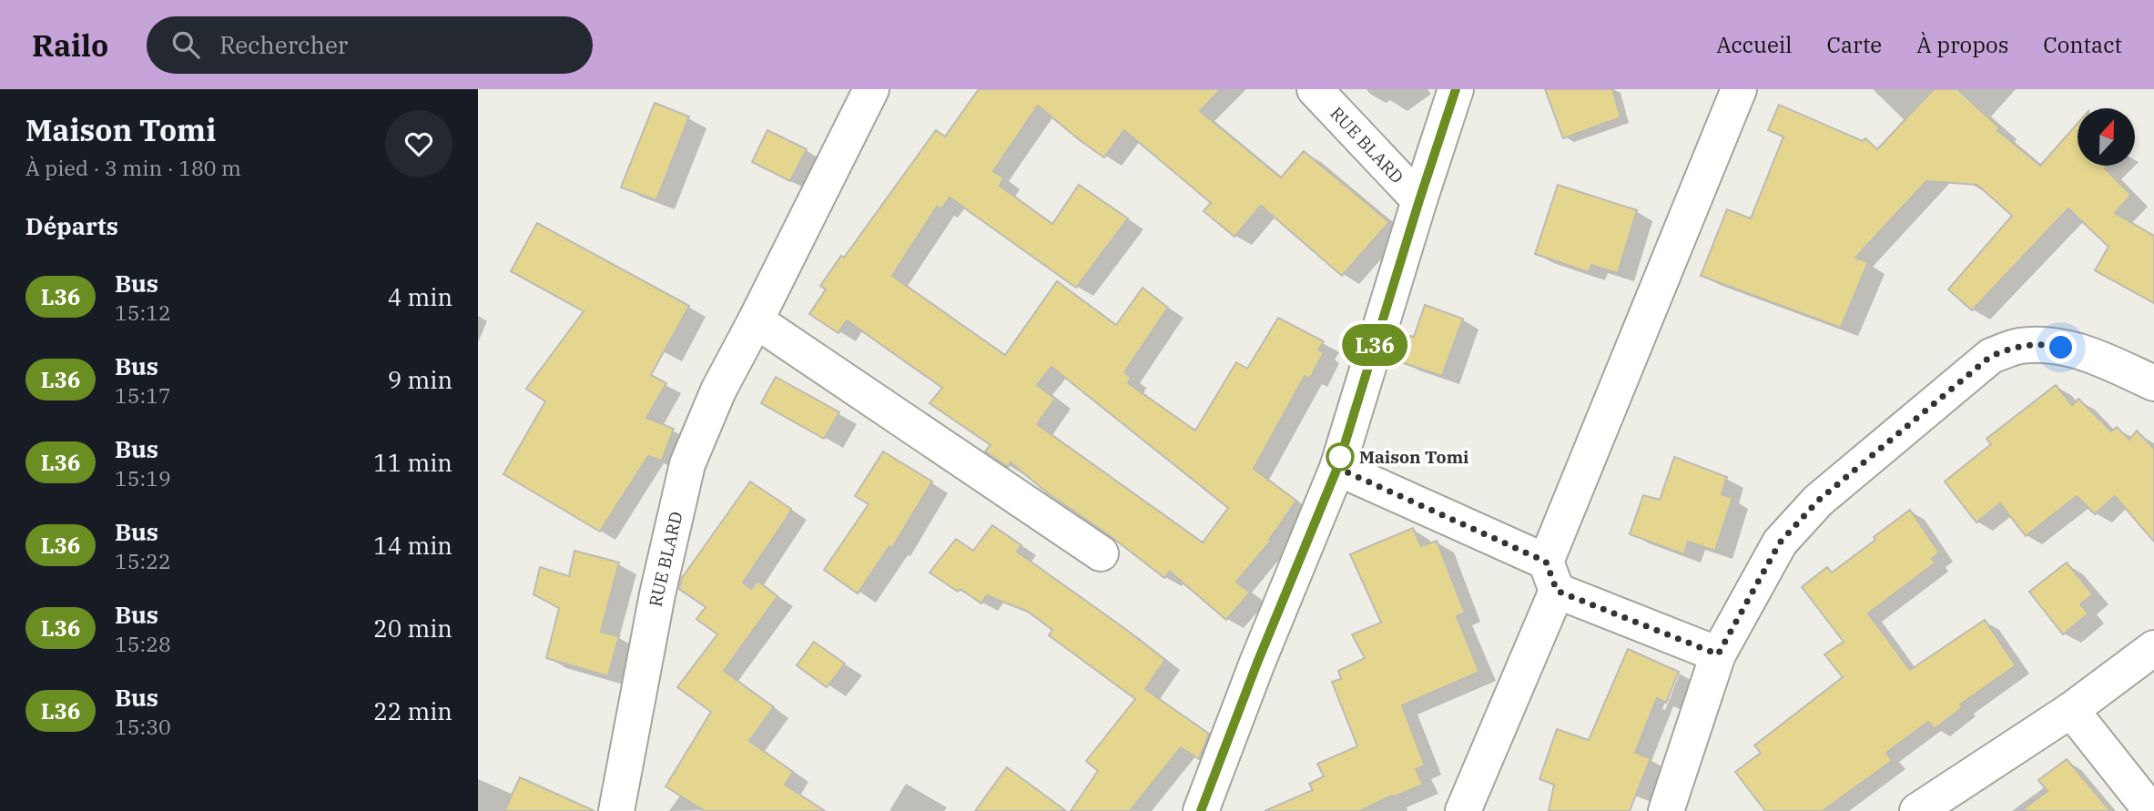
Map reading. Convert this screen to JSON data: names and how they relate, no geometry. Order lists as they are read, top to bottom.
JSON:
{
  "streets": {
    "street": ["RUE BLARD"]
  },
  "places": ["Maison Tomi"],
  "lines": ["bus line L36"],
  "north": "top",
  "page": {
    "header": "Railo",
    "search": "Rechercher",
    "nav": [
      "Accueil",
      "Carte",
      "À propos",
      "Contact"
    ],
    "heading": [
      ["Maison Tomi", "À pied · 3 min · 180 m"],
      "Départs"
    ],
    "on_map": "L36",
    "list": [
      {
        "mark": "L36",
        "name": "Bus",
        "note": "15:12",
        "value": "4 min"
      },
      {
        "mark": "L36",
        "name": "Bus",
        "note": "15:17",
        "value": "9 min"
      },
      {
        "mark": "L36",
        "name": "Bus",
        "note": "15:19",
        "value": "11 min"
      },
      {
        "mark": "L36",
        "name": "Bus",
        "note": "15:22",
        "value": "14 min"
      },
      {
        "mark": "L36",
        "name": "Bus",
        "note": "15:28",
        "value": "20 min"
      },
      {
        "mark": "L36",
        "name": "Bus",
        "note": "15:30",
        "value": "22 min"
      }
    ]
  }
}
